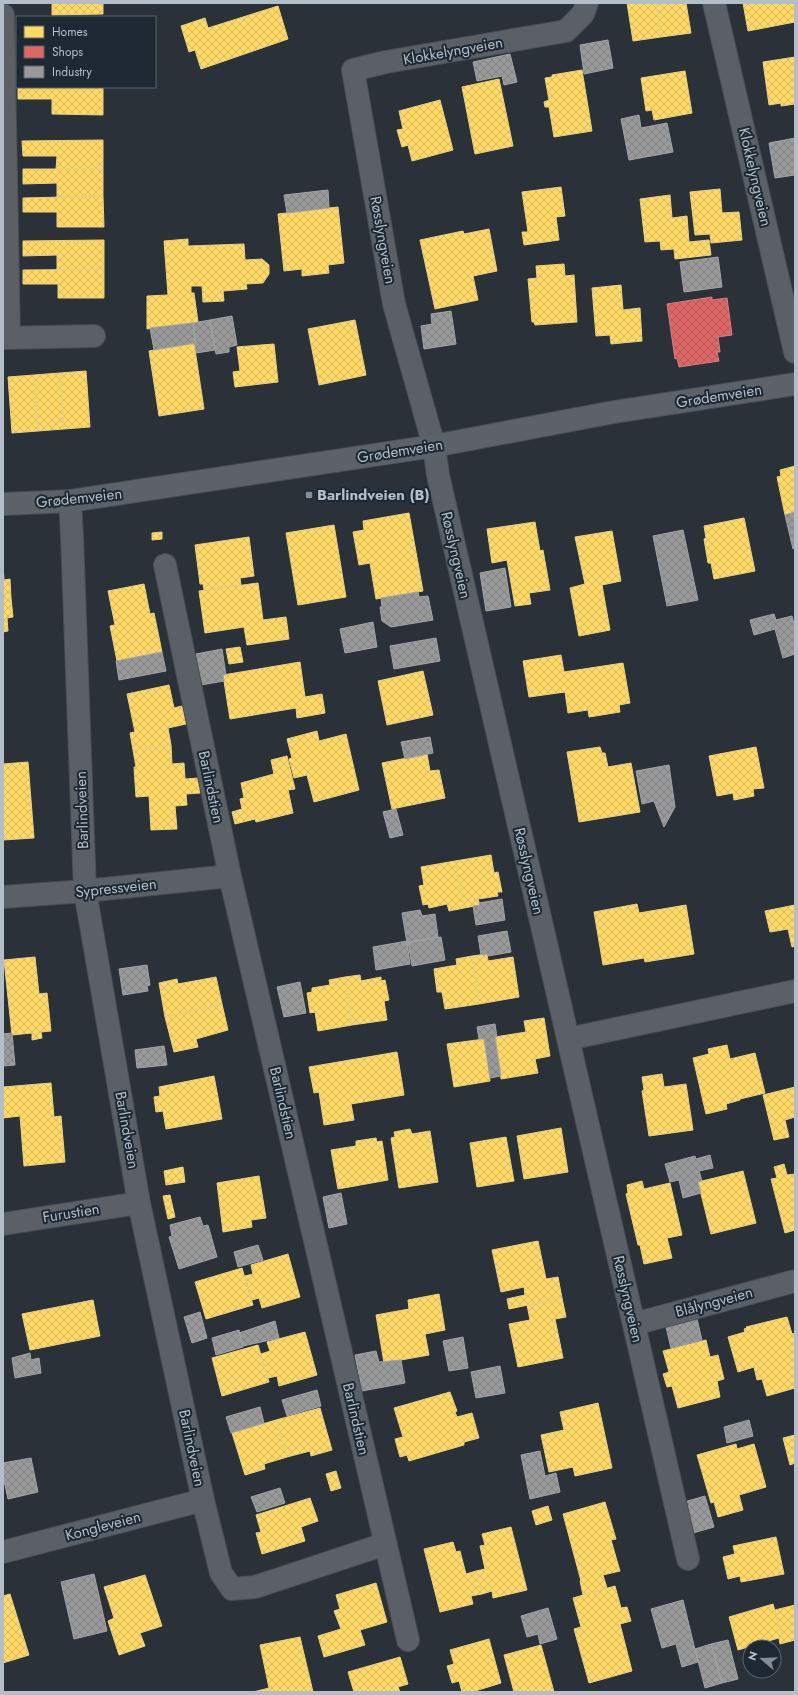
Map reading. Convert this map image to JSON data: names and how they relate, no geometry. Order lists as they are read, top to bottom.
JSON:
{
  "streets": {
    "main road": ["Grødemveien"],
    "street": [
      "Klokkelyngveien",
      "Røsslyngveien",
      "Barlindstien",
      "Barlindveien",
      "Sypressveien",
      "Furustien",
      "Blålyngveien",
      "Kongleveien"
    ]
  },
  "crossings": [
    ["Klokkelyngveien", "Røsslyngveien"],
    ["Røsslyngveien", "Grødemveien"],
    ["Røsslyngveien", "Blålyngveien"],
    ["Grødemveien", "Barlindveien"],
    ["Barlindstien", "Barlindveien"],
    ["Barlindstien", "Sypressveien"],
    ["Barlindveien", "Sypressveien"],
    ["Barlindveien", "Furustien"],
    ["Barlindveien", "Kongleveien"]
  ],
  "places": {
    "transit": ["Barlindveien (B)"]
  },
  "legend": ["Homes", "Shops", "Industry"],
  "north": "left"
}
